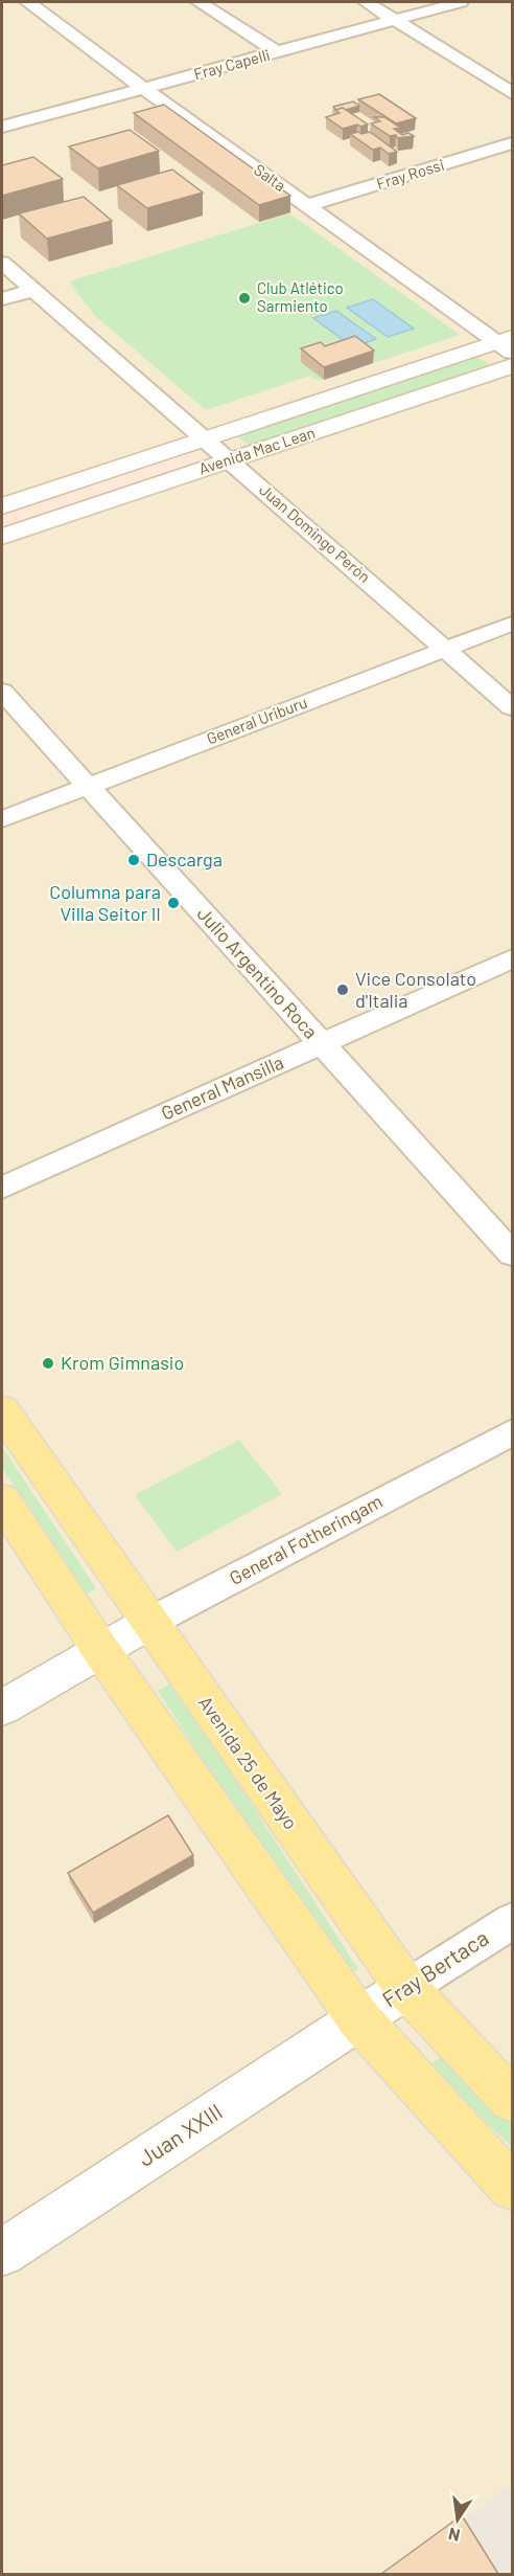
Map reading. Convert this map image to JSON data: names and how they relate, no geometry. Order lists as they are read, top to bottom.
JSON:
{
  "streets": {
    "main road": [
      "Avenida Mac Lean",
      "General Fotheringam",
      "Avenida 25 de Mayo",
      "Fray Bertaca",
      "Juan XXIII"
    ],
    "street": [
      "Fray Capelli",
      "Fray Rossi",
      "Salta",
      "Juan Domingo Perón",
      "General Uriburu",
      "Julio Argentino Roca",
      "General Mansilla"
    ]
  },
  "crossings": [
    ["Fray Capelli", "Salta"],
    ["Fray Rossi", "Salta"],
    ["Salta", "Avenida Mac Lean"],
    ["Avenida Mac Lean", "Juan Domingo Perón"],
    ["Juan Domingo Perón", "General Uriburu"],
    ["General Uriburu", "Julio Argentino Roca"],
    ["Julio Argentino Roca", "General Mansilla"],
    ["General Fotheringam", "Avenida 25 de Mayo"],
    ["Avenida 25 de Mayo", "Fray Bertaca"],
    ["Fray Bertaca", "Juan XXIII"]
  ],
  "places": [
    "Club Atlético Sarmiento",
    "Descarga",
    "Columna para Villa Seitor II",
    "Vice Consolato d'Italia",
    "Krom Gimnasio"
  ],
  "north": "bottom"
}
